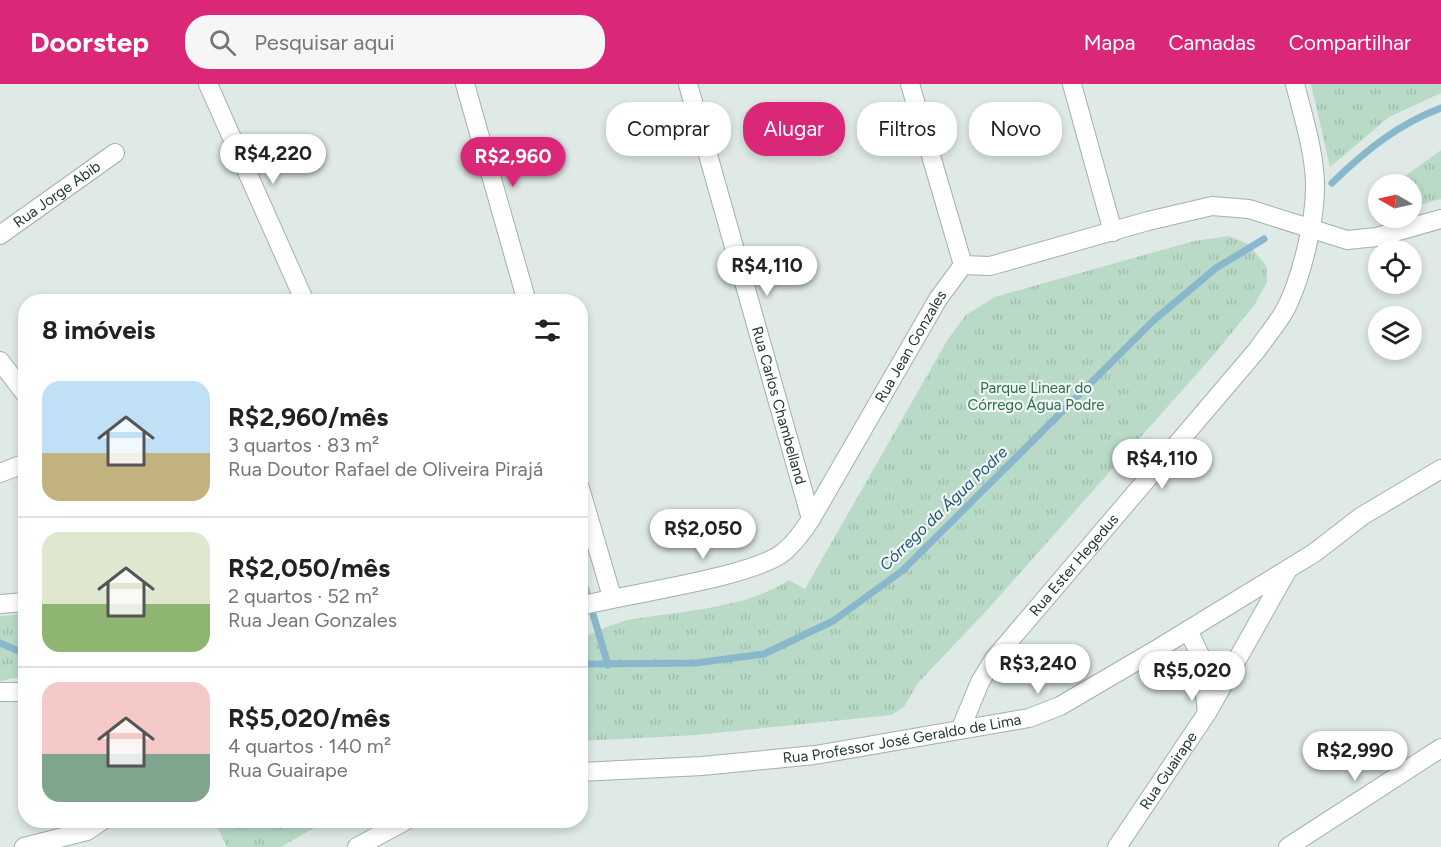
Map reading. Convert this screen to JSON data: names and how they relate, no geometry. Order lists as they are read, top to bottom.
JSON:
{
  "streets": {
    "street": [
      "Rua Jorge Abib",
      "Rua Jean Gonzales",
      "Rua Carlos Chambelland",
      "Rua Ester Hegedus",
      "Rua Professor José Geraldo de Lima",
      "Rua Guairape"
    ]
  },
  "crossings": [
    ["Rua Jean Gonzales", "Rua Carlos Chambelland"],
    ["Rua Ester Hegedus", "Rua Professor José Geraldo de Lima"],
    ["Rua Professor José Geraldo de Lima", "Rua Guairape"]
  ],
  "water": ["Córrego da Água Podre"],
  "parks": ["Parque Linear do Córrego Água Podre"],
  "north": "left",
  "page": {
    "header": "Doorstep",
    "search": "Pesquisar aqui",
    "nav": ["Mapa", "Camadas", "Compartilhar"],
    "chip": [
      "Comprar",
      "Alugar",
      "Filtros",
      "Novo"
    ],
    "price": [
      "R$4,220",
      "R$2,960",
      "R$4,110",
      "R$4,110",
      "R$2,050",
      "R$3,240",
      "R$5,020",
      "R$2,990"
    ],
    "heading": "8 imóveis",
    "list": [
      {
        "name": "R$2,960/mês",
        "note": "3 quartos · 83 m² · Rua Doutor Rafael de Oliveira Pirajá"
      },
      {
        "name": "R$2,050/mês",
        "note": "2 quartos · 52 m² · Rua Jean Gonzales"
      },
      {
        "name": "R$5,020/mês",
        "note": "4 quartos · 140 m² · Rua Guairape"
      }
    ]
  }
}
